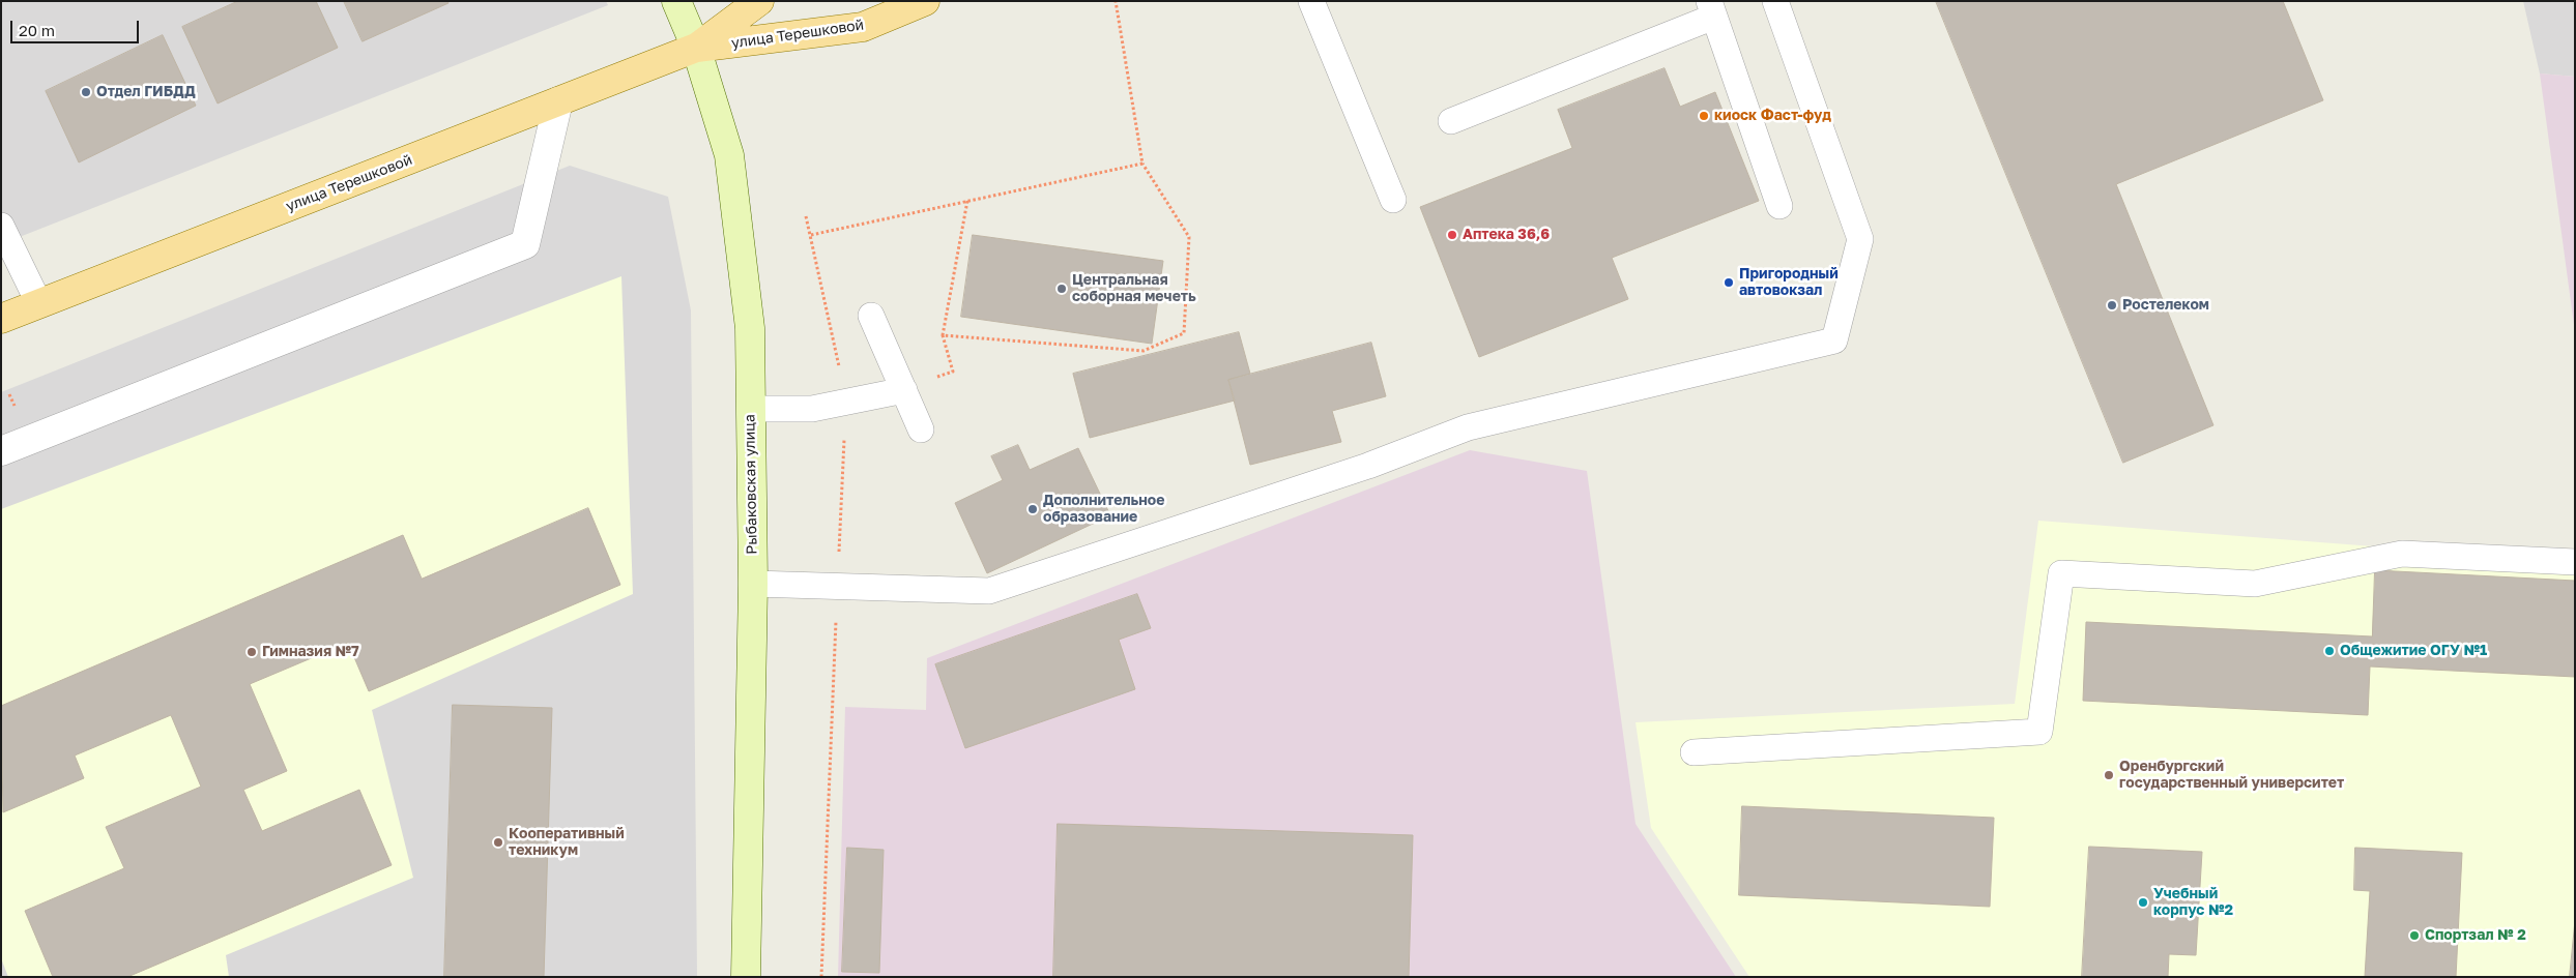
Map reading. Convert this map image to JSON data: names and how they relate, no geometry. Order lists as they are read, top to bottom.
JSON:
{
  "streets": {
    "main road": ["улица Терешковой", "Рыбаковская улица"]
  },
  "crossings": [
    ["улица Терешковой", "Рыбаковская улица"]
  ],
  "places": [
    "Отдел ГИБДД",
    "киоск Фаст-фуд",
    "Аптека 36,6",
    "Пригородный автовокзал",
    "Центральная соборная мечеть",
    "Ростелеком",
    "Дополнительное образование",
    "Общежитие ОГУ №1",
    "Гимназия №7",
    "Оренбургский государственный университет",
    "Кооперативный техникум",
    "Учебный корпус №2",
    "Спортзал № 2"
  ],
  "scale_bar": "20 m"
}
